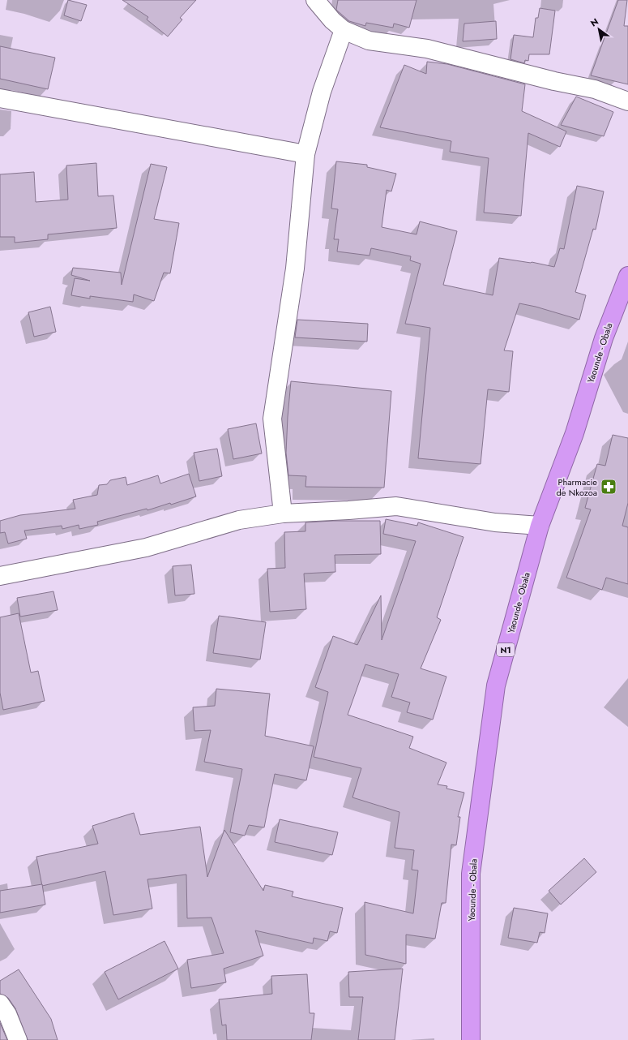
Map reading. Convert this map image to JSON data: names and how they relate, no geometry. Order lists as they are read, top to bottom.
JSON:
{
  "streets": {
    "highway": ["Yaounde - Obala", "N1"]
  },
  "places": {
    "pharmacy": ["Pharmacie de Nkozoa"]
  },
  "north": "top left"
}
